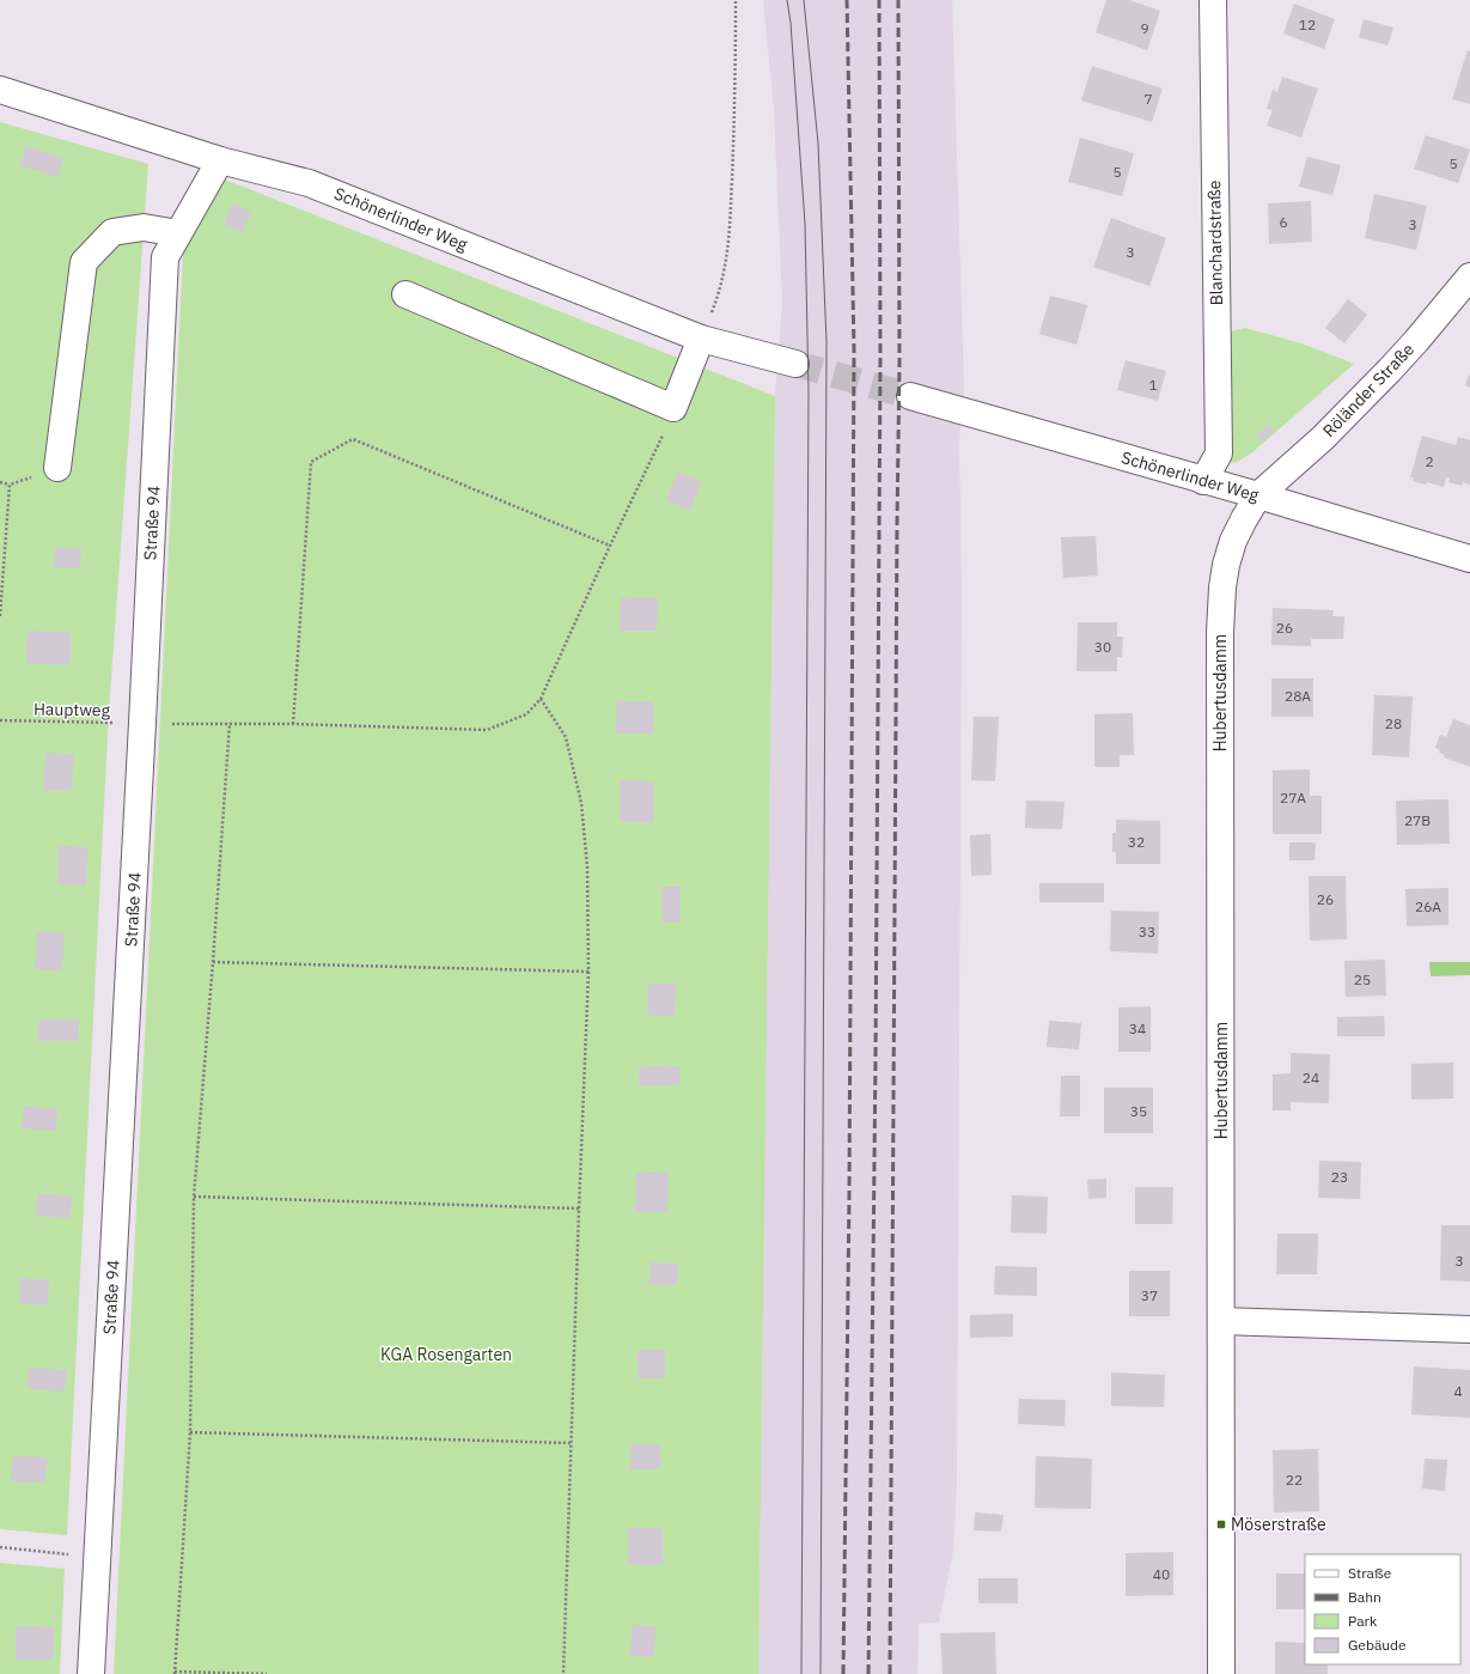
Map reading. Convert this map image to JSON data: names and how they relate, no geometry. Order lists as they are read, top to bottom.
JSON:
{
  "streets": {
    "street": [
      "Schönerlinder Weg",
      "Blanchardstraße",
      "Röländer Straße",
      "Straße 94",
      "Hubertusdamm"
    ],
    "path": ["Hauptweg"]
  },
  "crossings": [
    ["Schönerlinder Weg", "Blanchardstraße"],
    ["Schönerlinder Weg", "Röländer Straße"],
    ["Schönerlinder Weg", "Straße 94"],
    ["Schönerlinder Weg", "Hubertusdamm"],
    ["Röländer Straße", "Hubertusdamm"],
    ["Straße 94", "Hauptweg"]
  ],
  "parks": ["KGA Rosengarten"],
  "places": {
    "transit": ["Möserstraße"]
  },
  "house_numbers": [
    "12",
    "9",
    "7",
    "5",
    "5",
    "6",
    "3",
    "3",
    "1",
    "2",
    "26",
    "30",
    "28A",
    "28",
    "27A",
    "27B",
    "32",
    "26",
    "26A",
    "33",
    "25",
    "34",
    "24",
    "35",
    "23",
    "3",
    "37",
    "4",
    "22",
    "40"
  ],
  "legend": [
    "Straße",
    "Bahn",
    "Park",
    "Gebäude"
  ]
}
